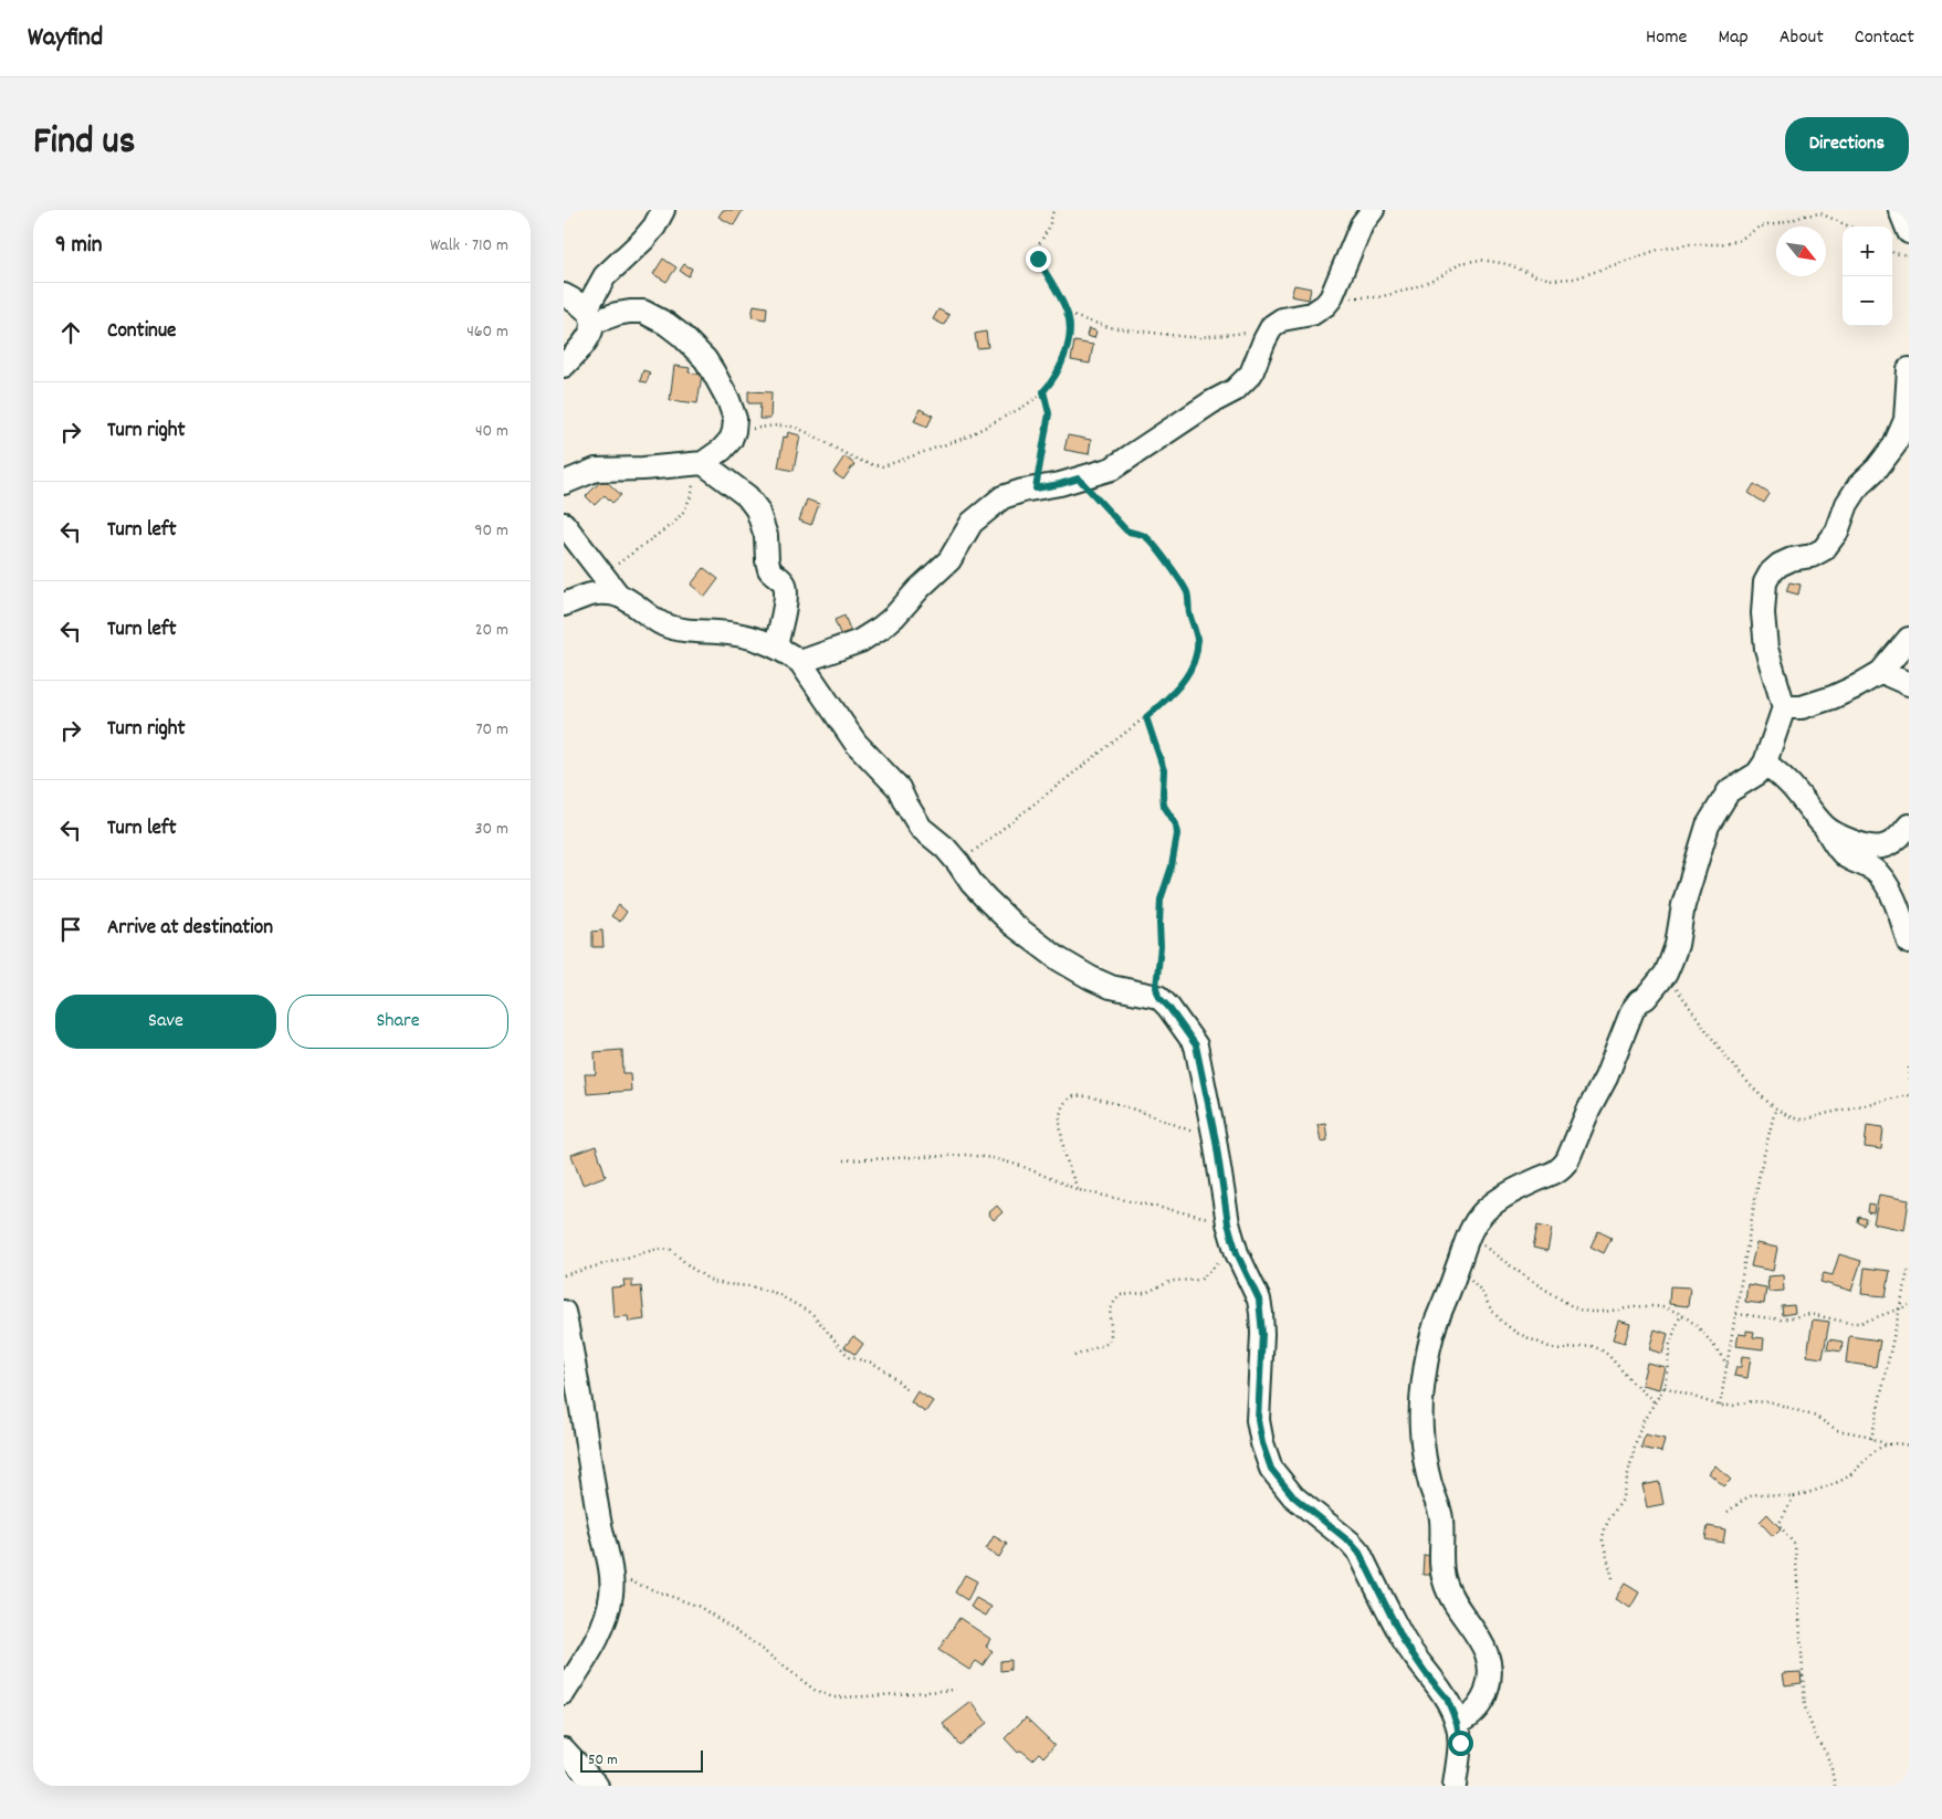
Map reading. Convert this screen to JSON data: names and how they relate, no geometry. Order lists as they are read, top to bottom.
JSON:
{
  "scale_bar": "50 m",
  "north": "bottom right",
  "page": {
    "header": "Wayfind",
    "nav": [
      "Home",
      "Map",
      "About",
      "Contact"
    ],
    "title": "Find us",
    "buttons": [
      "Directions",
      ["Save", "Share"]
    ],
    "heading": ["9 min", "Walk · 710 m"],
    "map_buttons": ["+", "−"],
    "list": [
      ["Continue", "460 m"],
      ["Turn right", "40 m"],
      ["Turn left", "90 m"],
      ["Turn left", "20 m"],
      ["Turn right", "70 m"],
      ["Turn left", "30 m"],
      "Arrive at destination"
    ],
    "scale": "50 m"
  }
}
